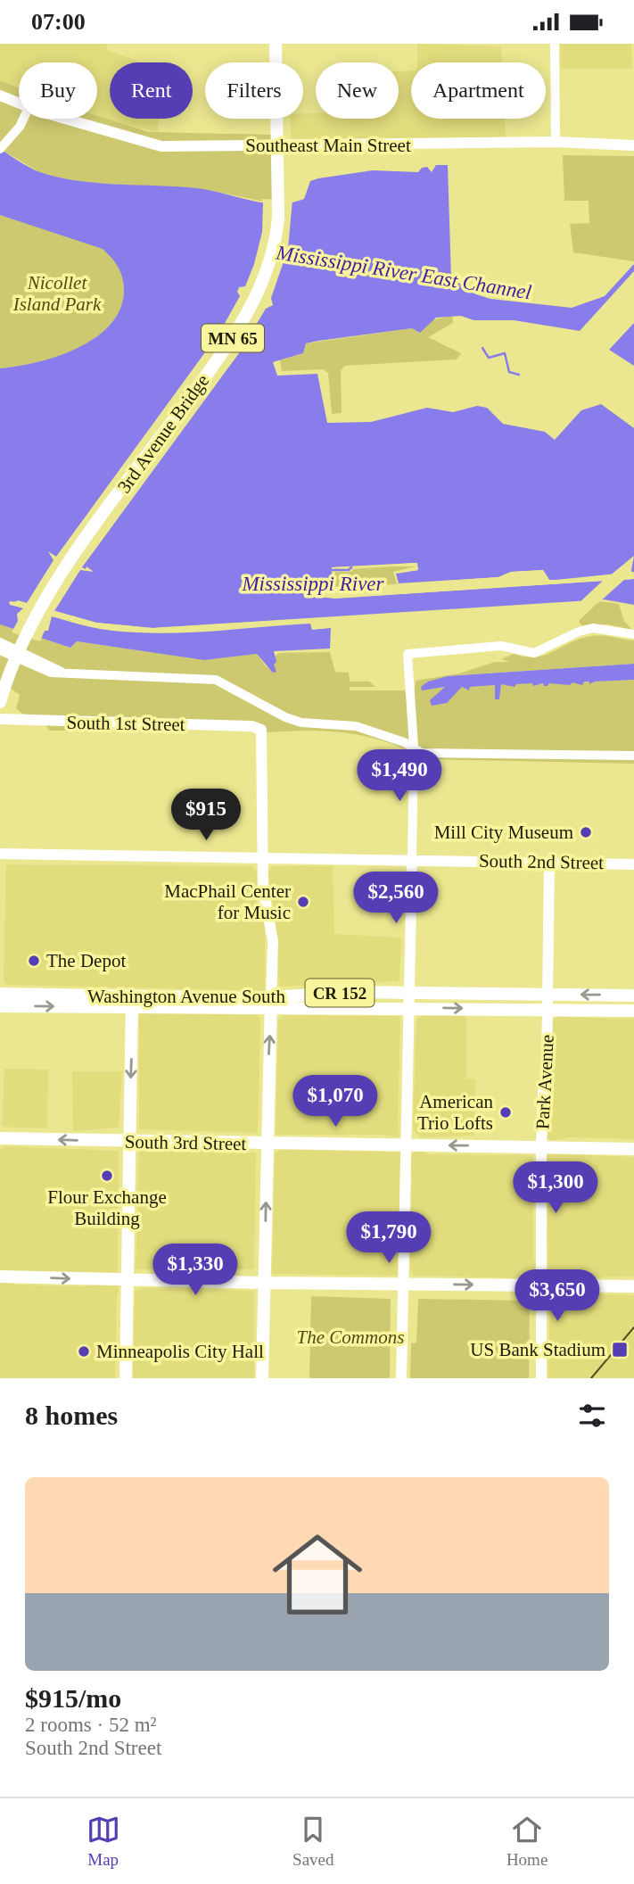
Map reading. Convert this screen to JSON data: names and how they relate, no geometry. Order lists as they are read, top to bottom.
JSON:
{
  "streets": {
    "main road": [
      "MN 65",
      "3rd Avenue Bridge",
      "CR 152",
      "Washington Avenue South",
      "South 3rd Street"
    ],
    "street": [
      "Southeast Main Street",
      "South 1st Street",
      "South 2nd Street",
      "Park Avenue"
    ]
  },
  "crossings": [
    ["South 1st Street", "South 2nd Street"],
    ["South 2nd Street", "Park Avenue"],
    ["Washington Avenue South", "Park Avenue"],
    ["Park Avenue", "South 3rd Street"]
  ],
  "one_way": ["South 3rd Street"],
  "water": ["Mississippi River East Channel", "Mississippi River"],
  "parks": ["Nicollet Island Park", "The Commons"],
  "places": {
    "other": [
      "Mill City Museum",
      "MacPhail Center for Music",
      "The Depot",
      "American Trio Lofts",
      "Flour Exchange Building",
      "Minneapolis City Hall"
    ],
    "transit": ["US Bank Stadium"]
  },
  "page": {
    "status": "07:00",
    "chip": [
      "Buy",
      "Rent",
      "Filters",
      "New",
      "Apartment"
    ],
    "price": [
      "$1,490",
      "$915",
      "$2,560",
      "$1,070",
      "$1,300",
      "$1,790",
      "$1,330",
      "$3,650"
    ],
    "heading": "8 homes",
    "list": [
      {
        "name": "$915/mo",
        "note": "2 rooms · 52 m² · South 2nd Street"
      }
    ],
    "tabs": ["Map", "Saved", "Home"]
  }
}
